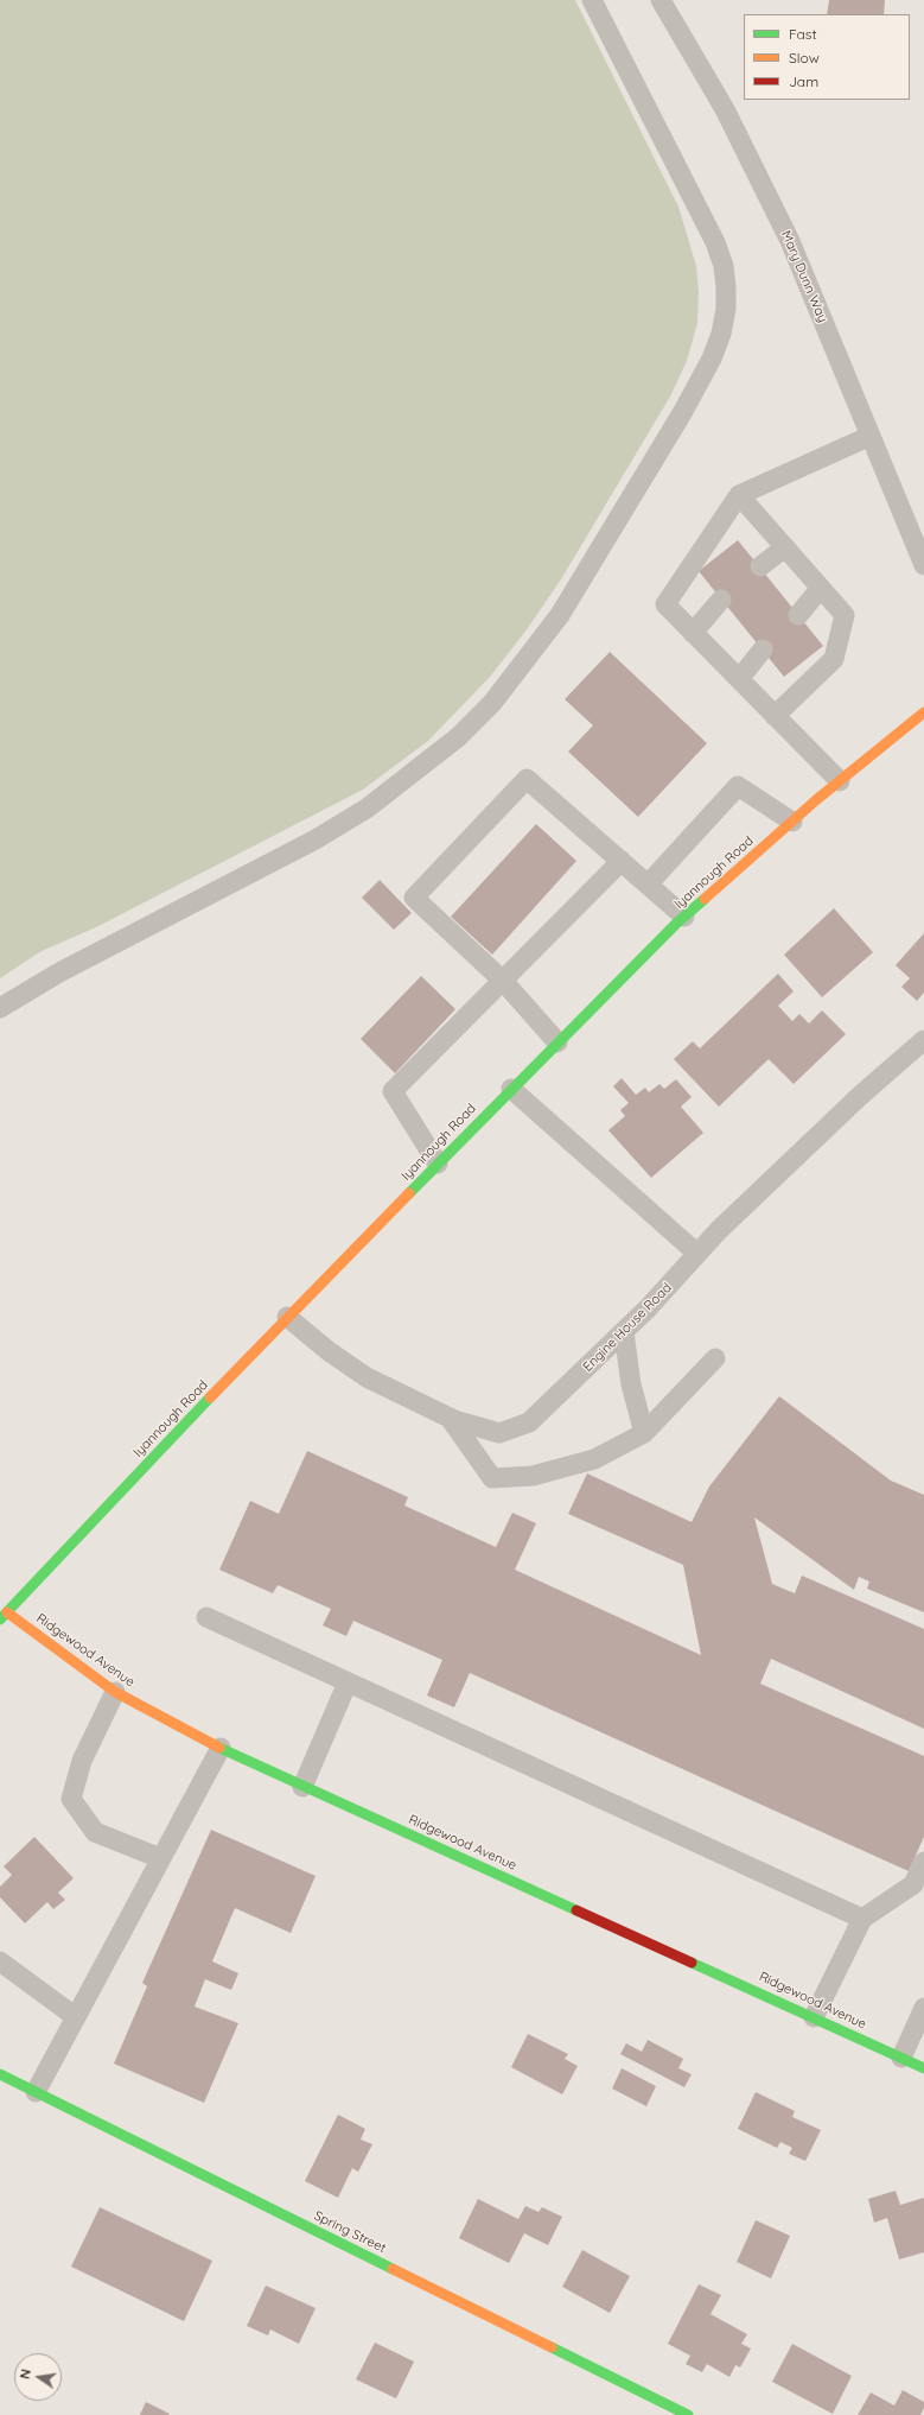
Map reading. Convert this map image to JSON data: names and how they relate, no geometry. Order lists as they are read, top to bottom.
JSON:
{
  "streets": {
    "street": ["Iyannough Road", "Ridgewood Avenue", "Spring Street"],
    "lane": ["Mary Dunn Way", "Engine House Road"]
  },
  "crossings": [
    ["Iyannough Road", "Engine House Road"],
    ["Iyannough Road", "Ridgewood Avenue"]
  ],
  "legend": ["Fast", "Slow", "Jam"],
  "north": "left"
}
